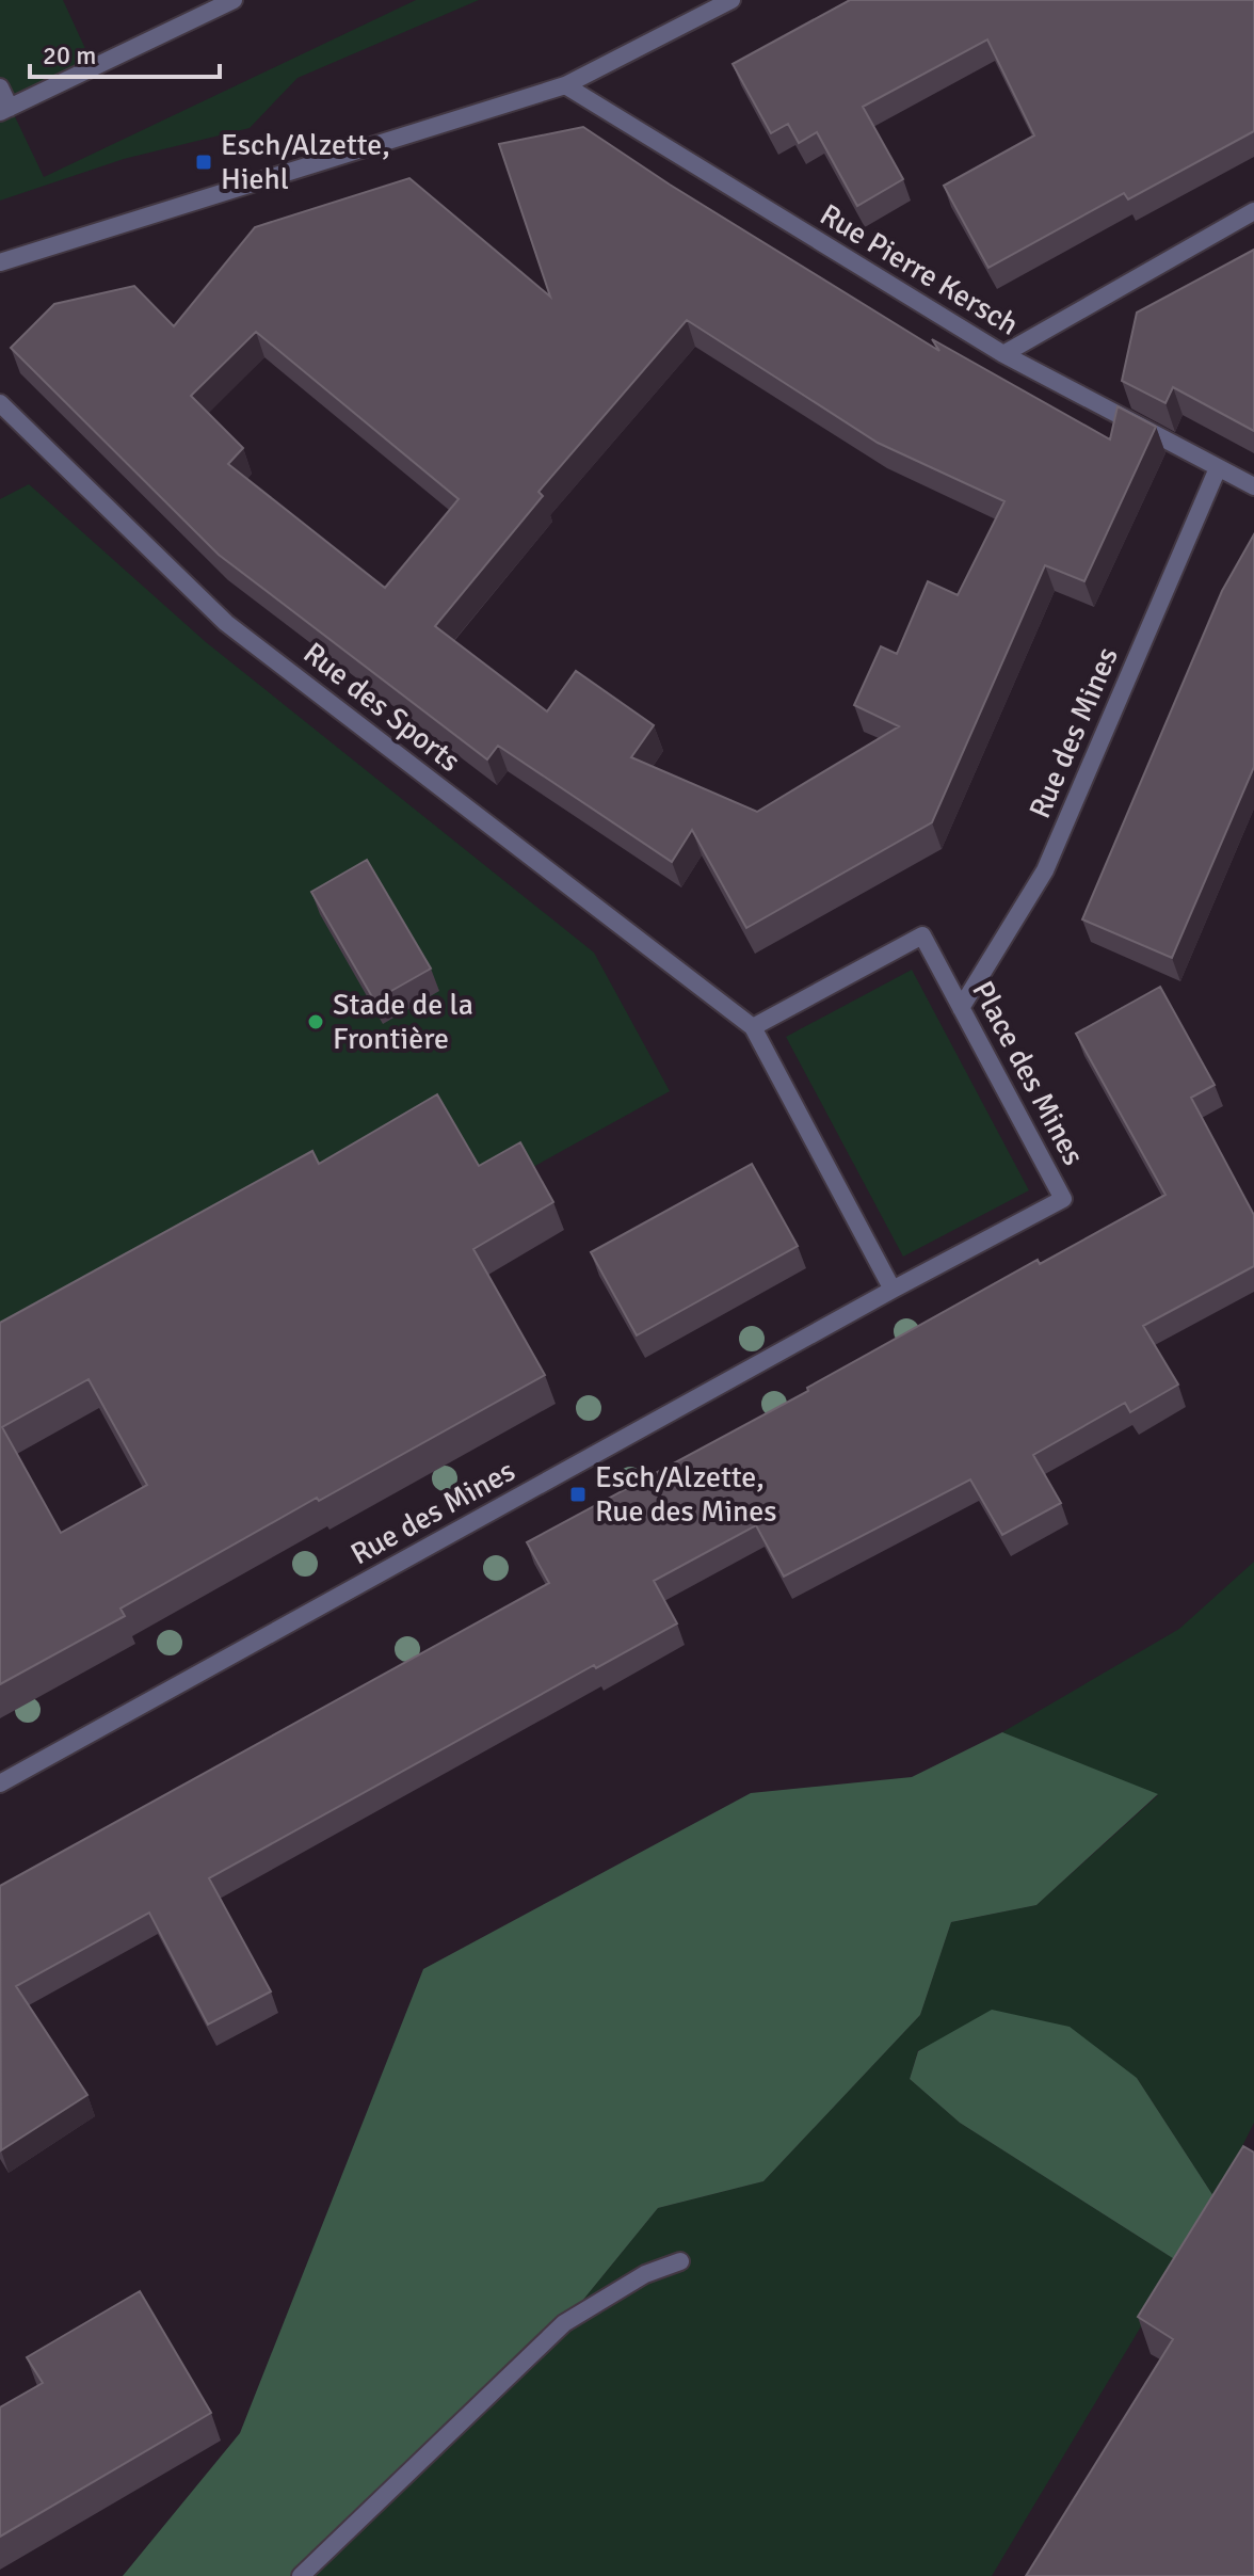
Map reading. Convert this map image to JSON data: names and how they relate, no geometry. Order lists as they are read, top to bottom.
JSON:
{
  "streets": {
    "street": [
      "Rue Pierre Kersch",
      "Rue des Sports",
      "Rue des Mines",
      "Place des Mines"
    ]
  },
  "crossings": [
    ["Rue Pierre Kersch", "Rue des Mines"],
    ["Rue des Sports", "Place des Mines"],
    ["Rue des Mines", "Place des Mines"]
  ],
  "places": {
    "transit": ["Esch/Alzette, Hiehl", "Esch/Alzette, Rue des Mines"],
    "other": ["Stade de la Frontière"]
  },
  "scale_bar": "20 m"
}
